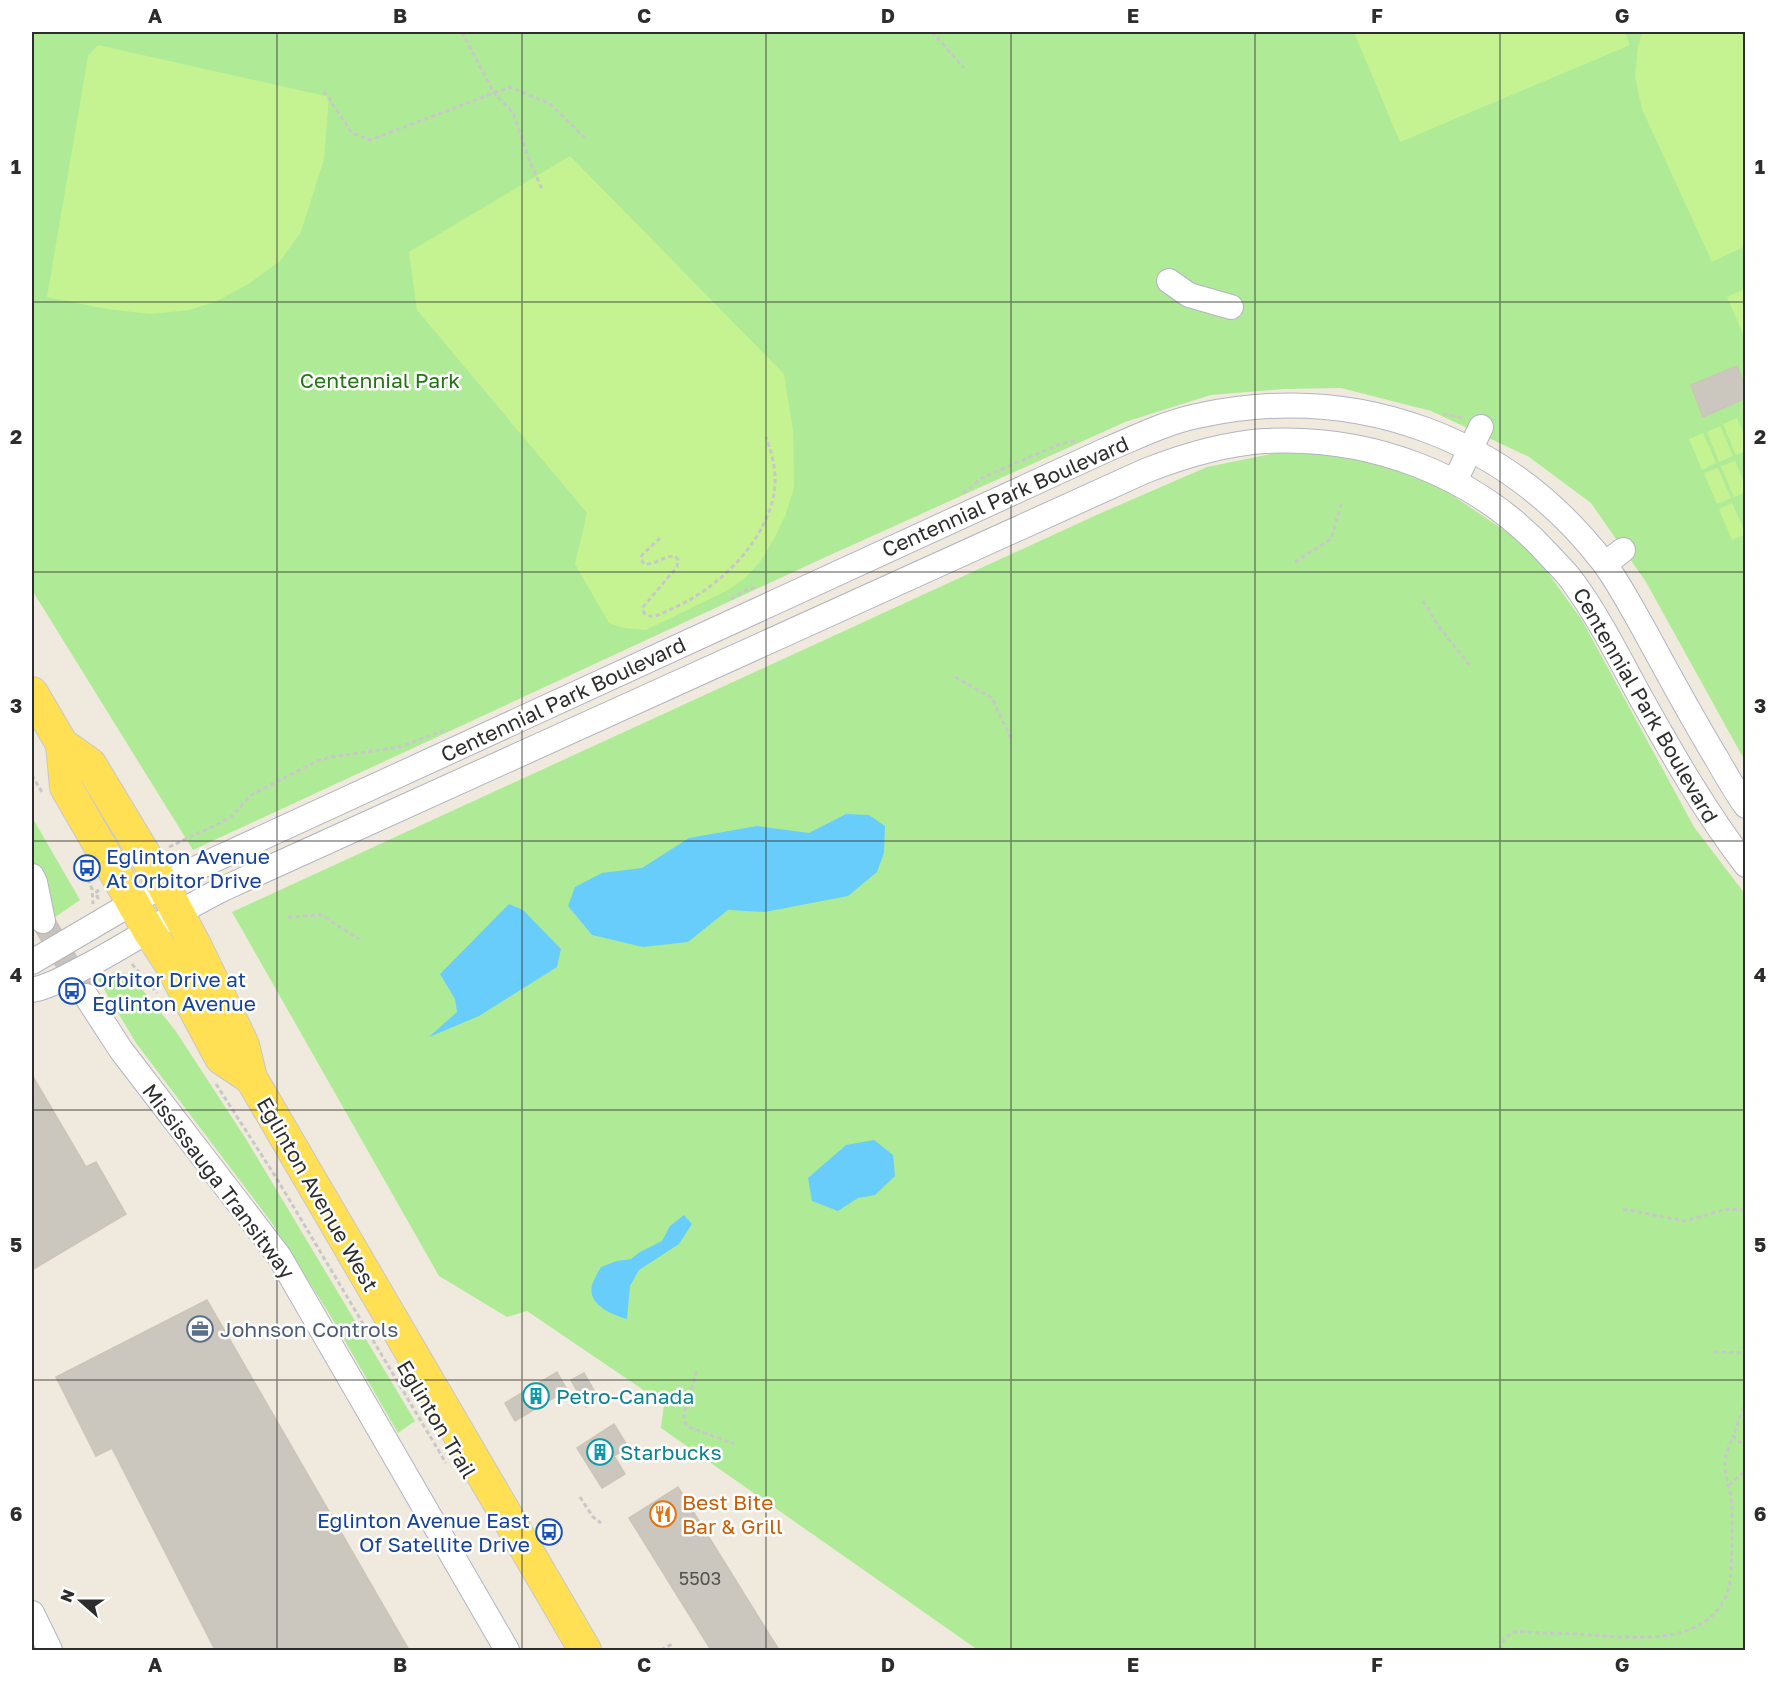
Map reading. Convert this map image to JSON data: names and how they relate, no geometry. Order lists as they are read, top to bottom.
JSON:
{
  "streets": {
    "main road": ["Eglinton Avenue West"],
    "street": ["Centennial Park Boulevard", "Mississauga Transitway"],
    "path": ["Eglinton Trail"]
  },
  "crossings": [
    ["Centennial Park Boulevard", "Eglinton Avenue West"]
  ],
  "parks": ["Centennial Park"],
  "places": {
    "bus stop": ["Eglinton Avenue At Orbitor Drive", "Orbitor Drive at Eglinton Avenue", "Eglinton Avenue East Of Satellite Drive"],
    "office": ["Johnson Controls"],
    "building": ["Petro-Canada", "Starbucks"],
    "restaurant": ["Best Bite Bar & Grill"]
  },
  "house_numbers": ["5503"],
  "north": "left",
  "grid": {
    "columns": [
      "A",
      "B",
      "C",
      "D",
      "E",
      "F",
      "G"
    ],
    "rows": [
      "1",
      "2",
      "3",
      "4",
      "5",
      "6"
    ]
  }
}
